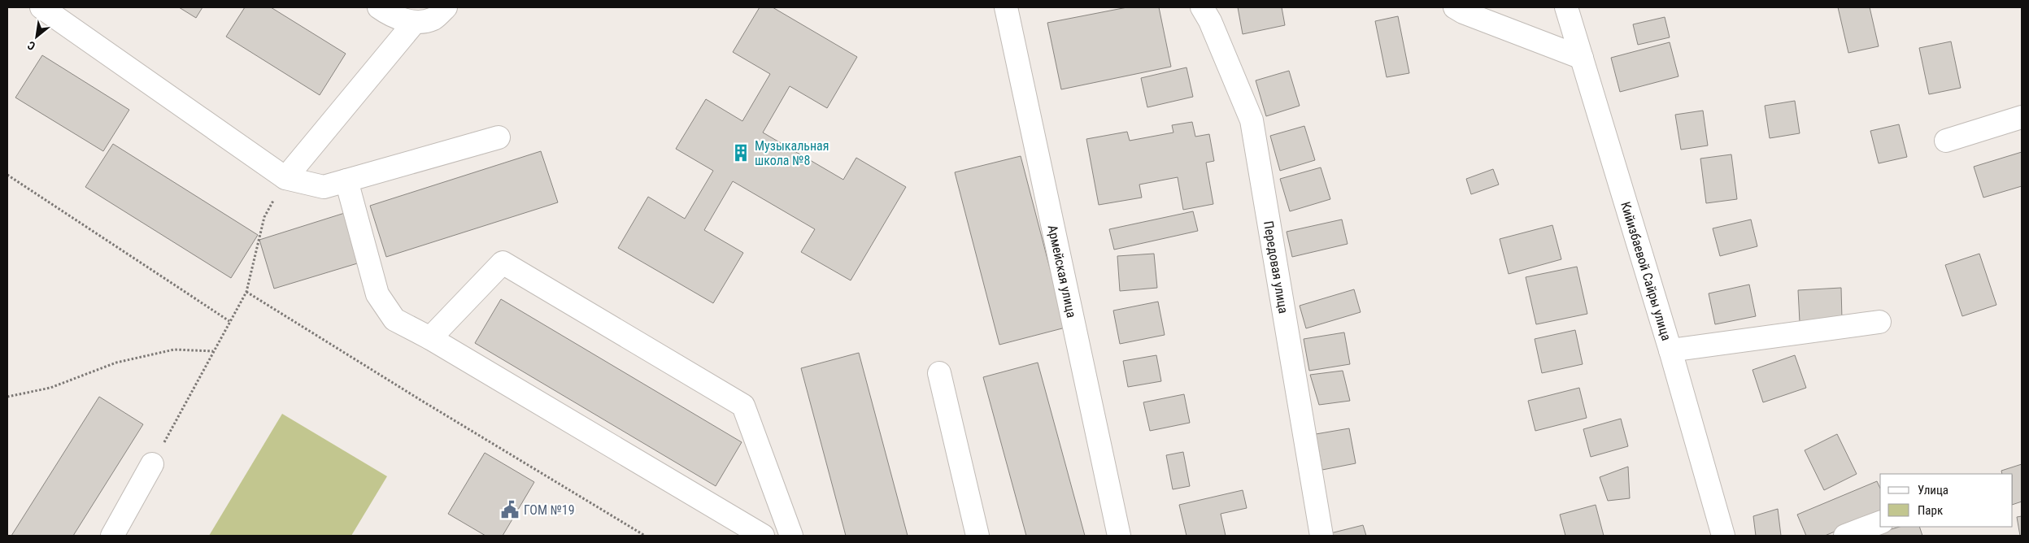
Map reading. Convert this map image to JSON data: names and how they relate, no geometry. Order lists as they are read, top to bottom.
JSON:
{
  "streets": {
    "street": ["Передовая улица", "Армейская улица", "Кийизбаевой Сайры улица"]
  },
  "places": {
    "building": ["Музыкальная школа №8"],
    "public building": ["ГОМ №19"]
  },
  "legend": ["Улица", "Парк"],
  "north": "bottom left"
}
